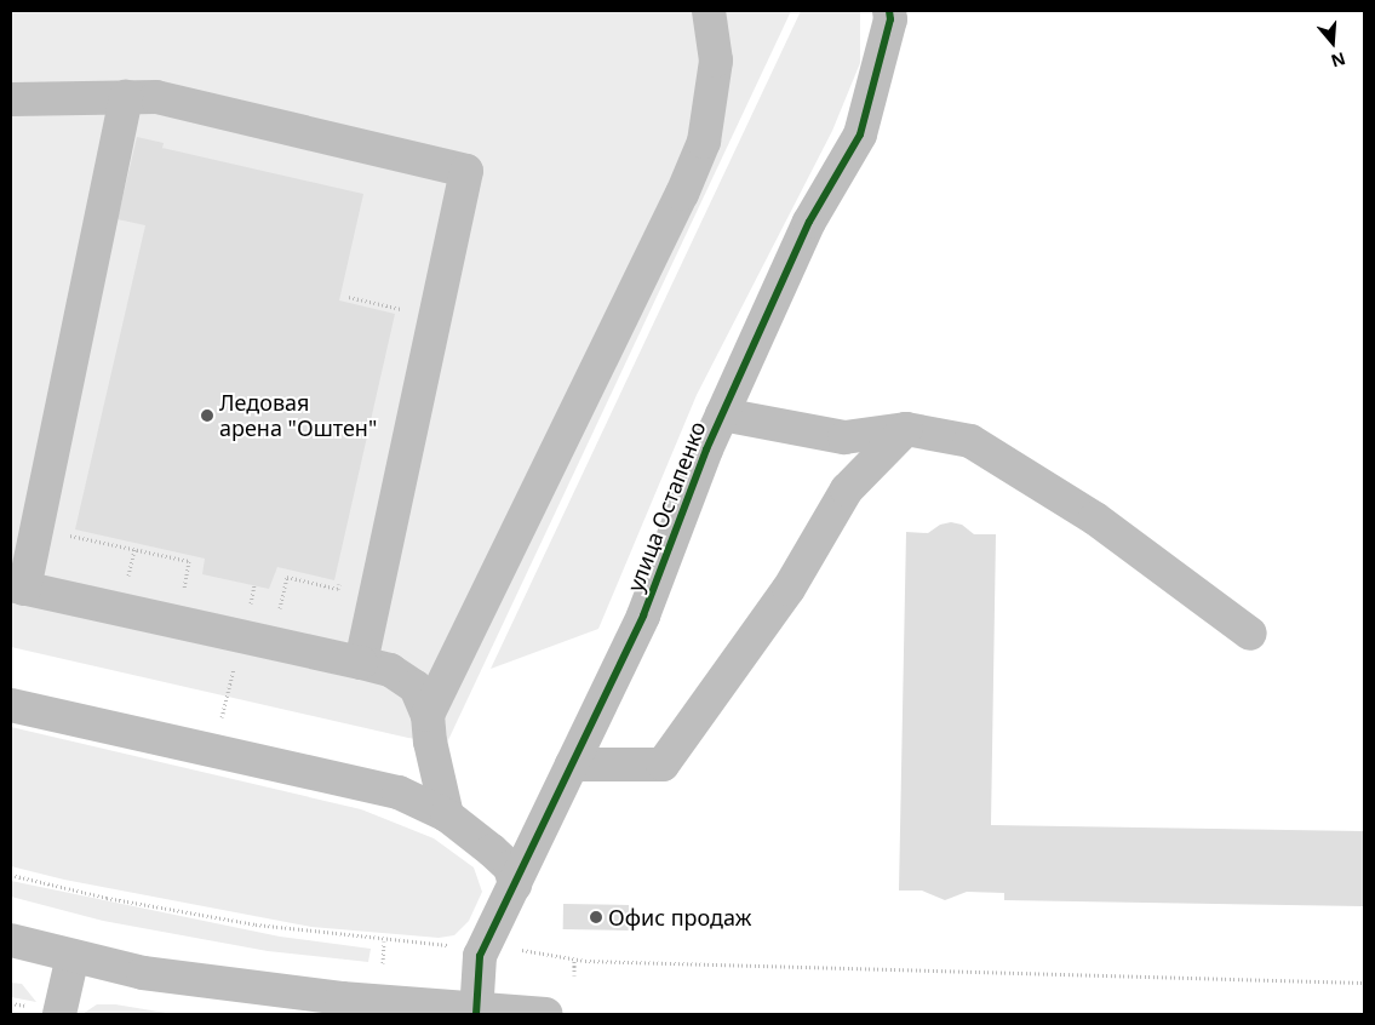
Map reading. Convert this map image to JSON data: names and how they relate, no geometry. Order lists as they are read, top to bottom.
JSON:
{
  "streets": {
    "street": ["улица Остапенко"]
  },
  "places": ["Ледовая арена \"Оштен\"", "Офис продаж"],
  "north": "bottom"
}
